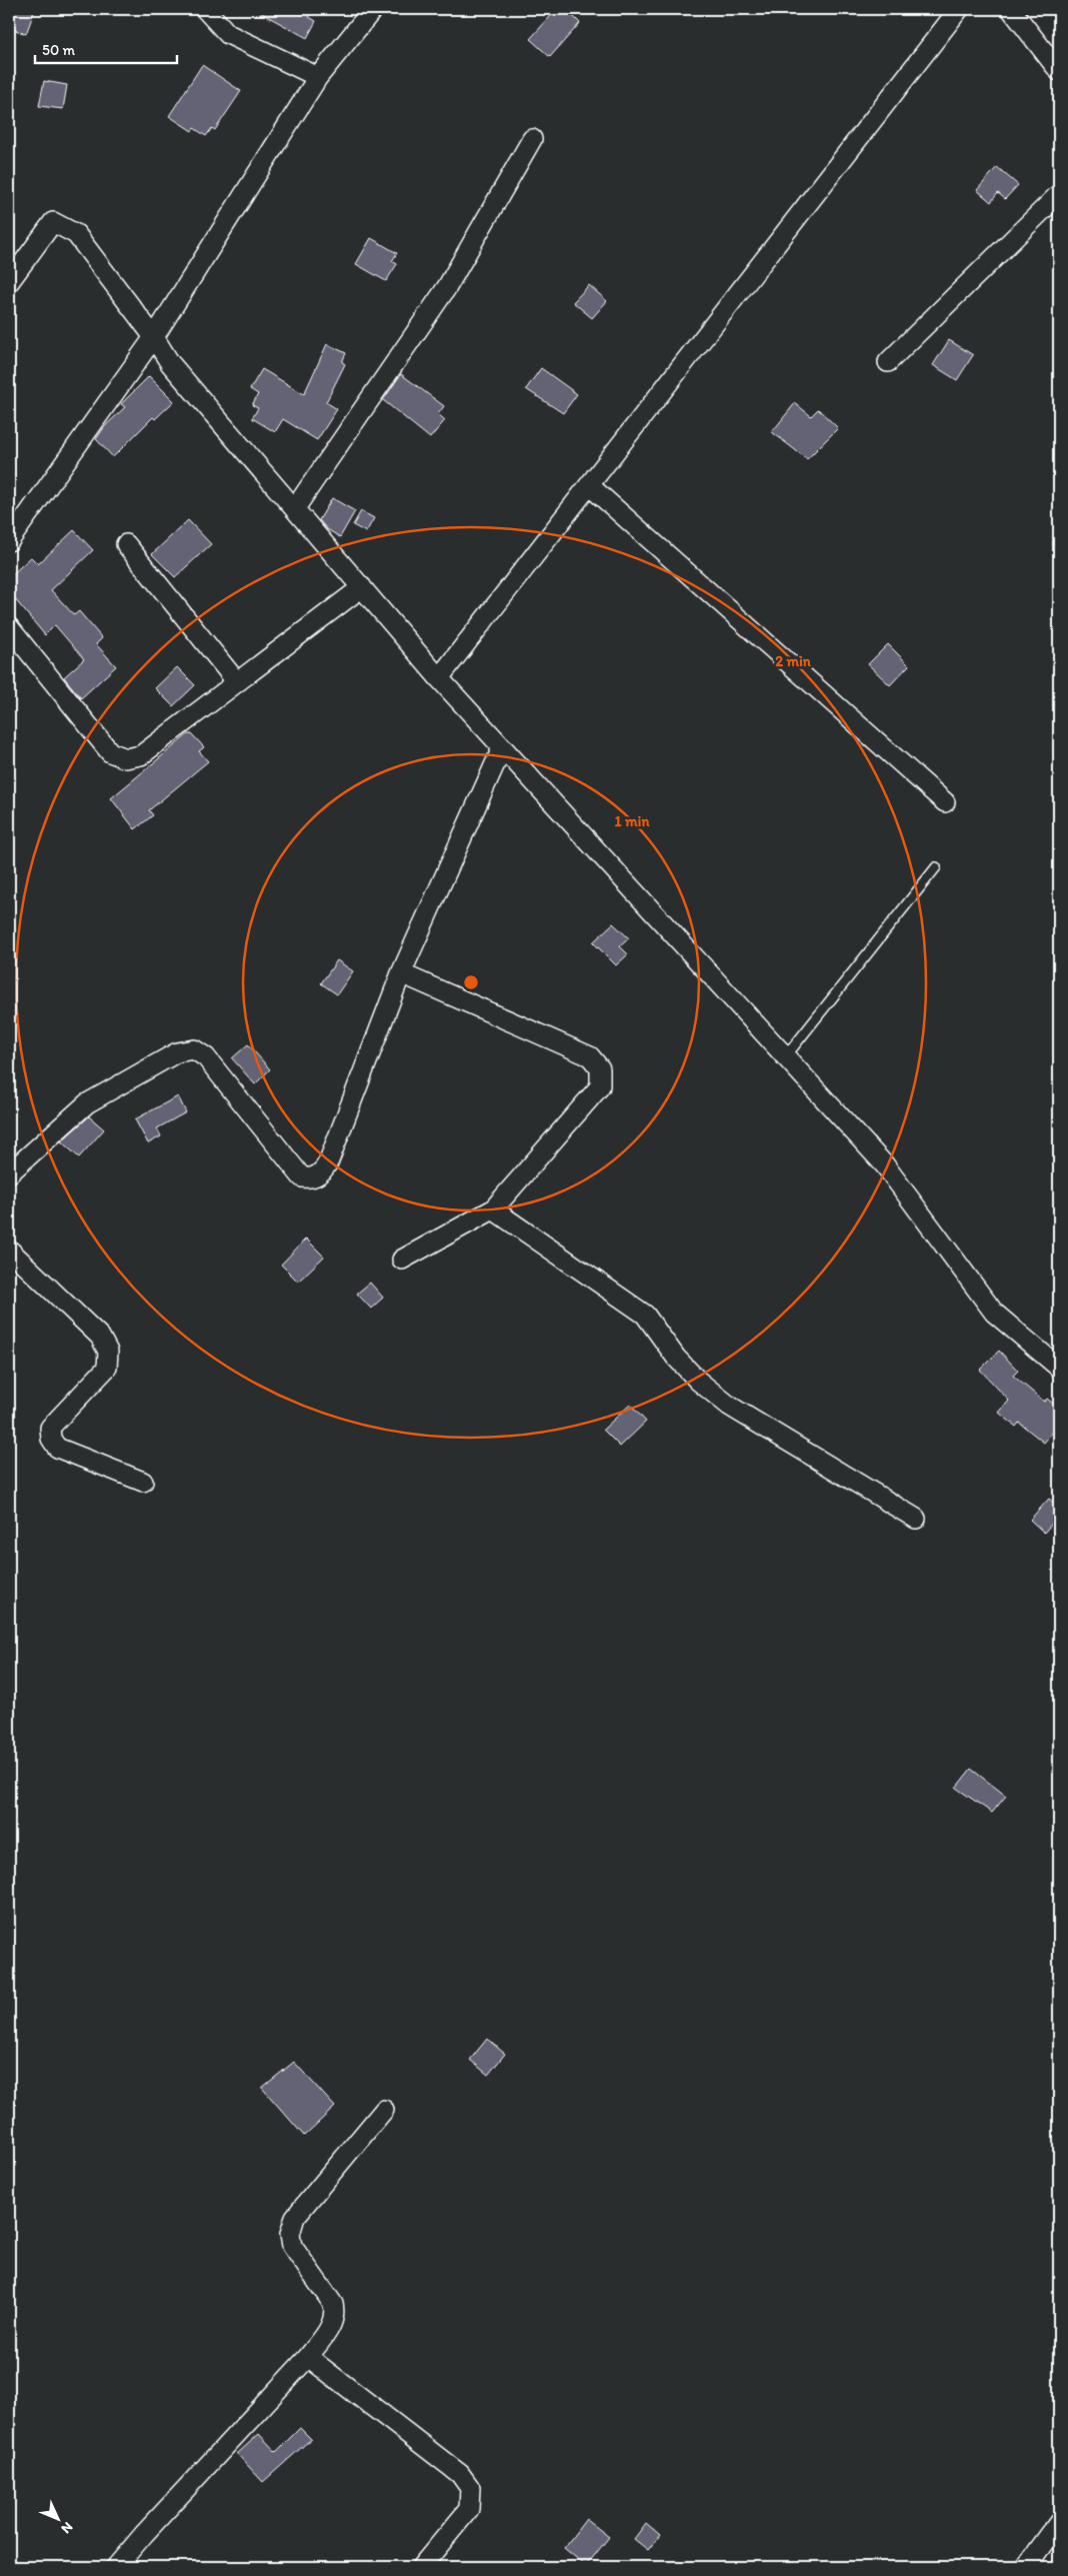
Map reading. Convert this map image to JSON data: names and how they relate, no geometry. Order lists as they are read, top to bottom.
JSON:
{
  "scale_bar": "50 m",
  "north": "bottom right",
  "rings": ["2 min", "1 min"]
}
